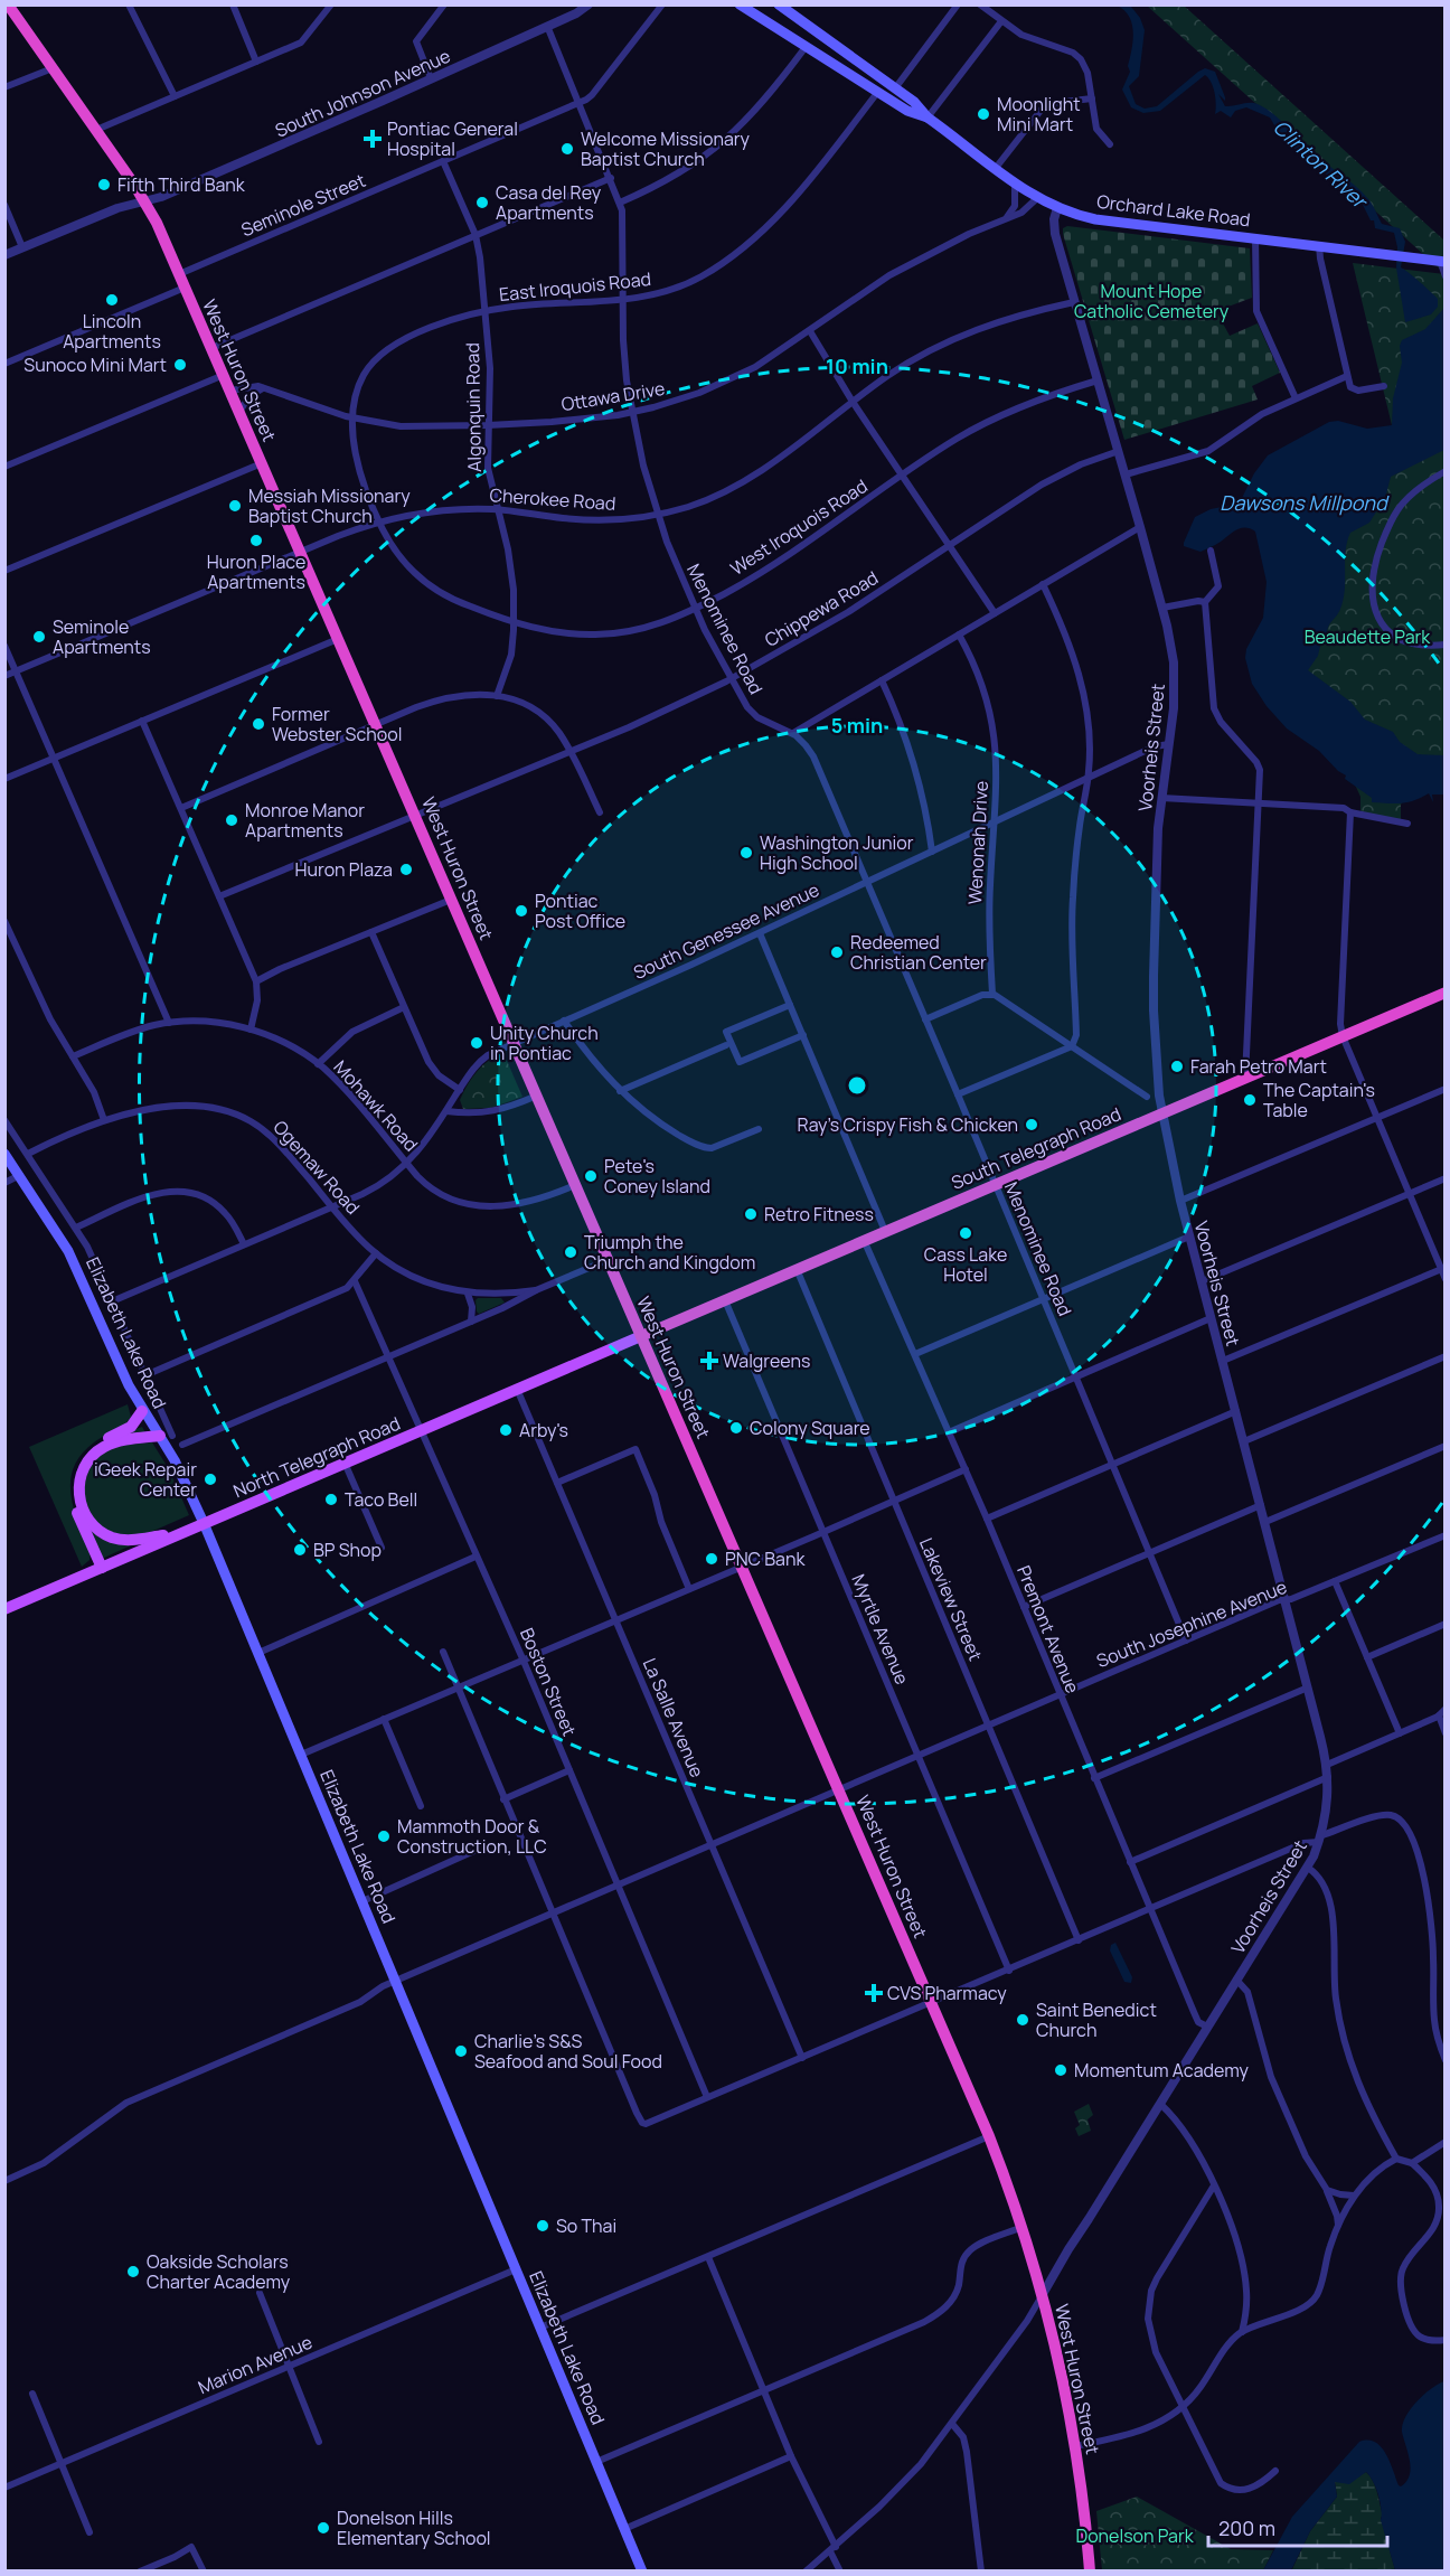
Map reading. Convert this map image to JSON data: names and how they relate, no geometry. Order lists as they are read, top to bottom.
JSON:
{
  "streets": {
    "highway": ["West Huron Street", "South Telegraph Road"],
    "main road": ["Orchard Lake Road", "Elizabeth Lake Road", "North Telegraph Road"],
    "street": [
      "South Johnson Avenue",
      "Seminole Street",
      "East Iroquois Road",
      "Ottawa Drive",
      "Algonquin Road",
      "Cherokee Road",
      "West Iroquois Road",
      "Chippewa Road",
      "Menominee Road",
      "Voorheis Street",
      "Wenonah Drive",
      "South Genessee Avenue",
      "Mohawk Road",
      "Ogemaw Road",
      "Lakeview Street",
      "South Josephine Avenue",
      "Myrtle Avenue",
      "Premont Avenue",
      "Boston Street",
      "La Salle Avenue",
      "Marion Avenue"
    ]
  },
  "crossings": [
    ["South Johnson Avenue", "West Huron Street"],
    ["South Johnson Avenue", "Menominee Road"],
    ["Seminole Street", "West Huron Street"],
    ["Seminole Street", "Algonquin Road"],
    ["Seminole Street", "Menominee Road"],
    ["Orchard Lake Road", "East Iroquois Road"],
    ["Orchard Lake Road", "Ottawa Drive"],
    ["Orchard Lake Road", "Voorheis Street"],
    ["East Iroquois Road", "Ottawa Drive"],
    ["East Iroquois Road", "Algonquin Road"],
    ["East Iroquois Road", "Cherokee Road"],
    ["East Iroquois Road", "West Iroquois Road"],
    ["East Iroquois Road", "Menominee Road"],
    ["West Huron Street", "Ottawa Drive"],
    ["West Huron Street", "Cherokee Road"],
    ["West Huron Street", "Chippewa Road"],
    ["West Huron Street", "Voorheis Street"],
    ["West Huron Street", "South Genessee Avenue"],
    ["West Huron Street", "Mohawk Road"],
    ["West Huron Street", "South Telegraph Road"],
    ["West Huron Street", "North Telegraph Road"],
    ["West Huron Street", "South Josephine Avenue"],
    ["Ottawa Drive", "Algonquin Road"],
    ["Ottawa Drive", "Menominee Road"],
    ["Algonquin Road", "Cherokee Road"],
    ["Algonquin Road", "West Iroquois Road"],
    ["Cherokee Road", "West Iroquois Road"],
    ["Cherokee Road", "Menominee Road"],
    ["Cherokee Road", "Voorheis Street"],
    ["West Iroquois Road", "Menominee Road"],
    ["West Iroquois Road", "Voorheis Street"],
    ["Chippewa Road", "Menominee Road"],
    ["Chippewa Road", "Voorheis Street"],
    ["Menominee Road", "South Genessee Avenue"],
    ["Menominee Road", "South Telegraph Road"],
    ["Menominee Road", "South Josephine Avenue"],
    ["Voorheis Street", "South Genessee Avenue"],
    ["Voorheis Street", "South Telegraph Road"],
    ["Voorheis Street", "South Josephine Avenue"],
    ["Voorheis Street", "Premont Avenue"],
    ["Wenonah Drive", "South Genessee Avenue"],
    ["South Genessee Avenue", "Mohawk Road"],
    ["South Genessee Avenue", "Ogemaw Road"],
    ["South Genessee Avenue", "Elizabeth Lake Road"],
    ["South Telegraph Road", "North Telegraph Road"],
    ["South Telegraph Road", "Lakeview Street"],
    ["South Telegraph Road", "Myrtle Avenue"],
    ["South Telegraph Road", "Premont Avenue"],
    ["Ogemaw Road", "Elizabeth Lake Road"],
    ["Elizabeth Lake Road", "North Telegraph Road"],
    ["Elizabeth Lake Road", "South Josephine Avenue"],
    ["Elizabeth Lake Road", "Marion Avenue"],
    ["North Telegraph Road", "Boston Street"],
    ["North Telegraph Road", "La Salle Avenue"],
    ["Lakeview Street", "South Josephine Avenue"],
    ["South Josephine Avenue", "Myrtle Avenue"],
    ["South Josephine Avenue", "Premont Avenue"],
    ["South Josephine Avenue", "Boston Street"],
    ["South Josephine Avenue", "La Salle Avenue"]
  ],
  "water": ["Clinton River", "Dawsons Millpond"],
  "parks": ["Mount Hope Catholic Cemetery", "Beaudette Park", "Donelson Park"],
  "places": {
    "other": [
      "Moonlight Mini Mart",
      "Welcome Missionary Baptist Church",
      "Fifth Third Bank",
      "Casa del Rey Apartments",
      "Lincoln Apartments",
      "Sunoco Mini Mart",
      "Messiah Missionary Baptist Church",
      "Huron Place Apartments",
      "Seminole Apartments",
      "Former Webster School",
      "Monroe Manor Apartments",
      "Washington Junior High School",
      "Huron Plaza",
      "Pontiac Post Office",
      "Redeemed Christian Center",
      "Unity Church in Pontiac",
      "Farah Petro Mart",
      "The Captain's Table",
      "Ray’s Crispy Fish & Chicken",
      "Pete's Coney Island",
      "Retro Fitness",
      "Cass Lake Hotel",
      "Triumph the Church and Kingdom",
      "Colony Square",
      "Arby's",
      "iGeek Repair Center",
      "Taco Bell",
      "BP Shop",
      "PNC Bank",
      "Mammoth Door & Construction, LLC",
      "Saint Benedict Church",
      "Charlie's S&S Seafood and Soul Food",
      "Momentum Academy",
      "So Thai",
      "Oakside Scholars Charter Academy",
      "Donelson Hills Elementary School"
    ],
    "health": ["Pontiac General Hospital", "Walgreens", "CVS Pharmacy"]
  },
  "scale_bar": "200 m",
  "rings": ["10 min", "5 min"]
}
